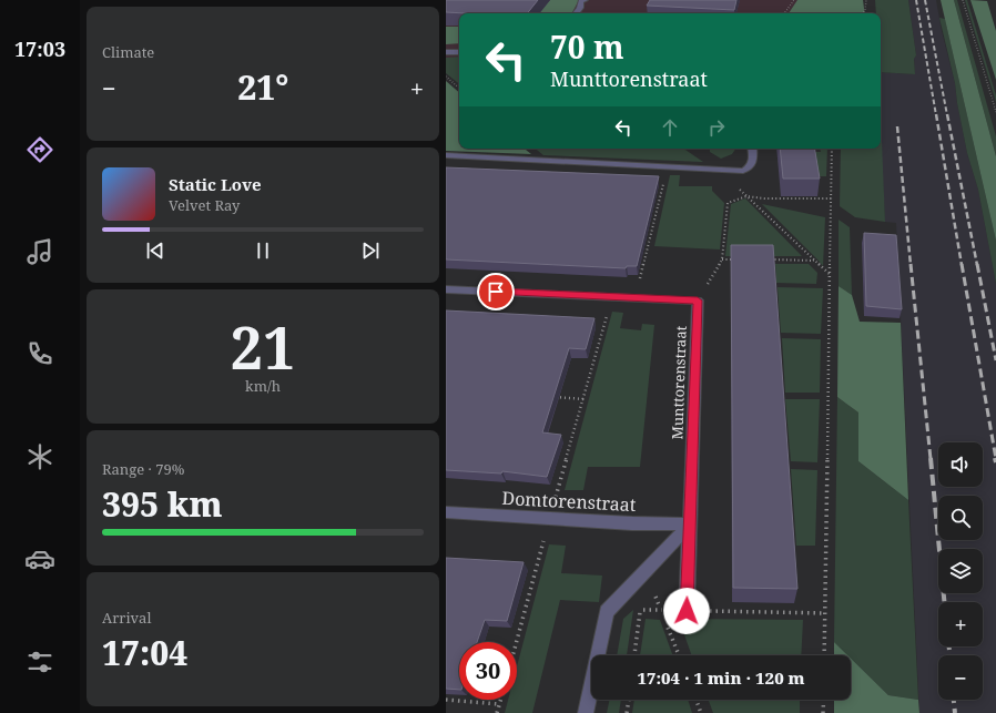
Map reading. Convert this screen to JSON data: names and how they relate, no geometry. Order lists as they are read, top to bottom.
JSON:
{
  "streets": {
    "street": ["Munttorenstraat", "Domtorenstraat"]
  },
  "crossings": [
    ["Munttorenstraat", "Domtorenstraat"]
  ],
  "page": {
    "tabs": "17:03",
    "tile": [
      "Climate",
      ["21", "km/h"],
      ["Range · 79%", "395 km"],
      ["Arrival", "17:04"]
    ],
    "turn": ["70 m", "Munttorenstraat"],
    "heat": ["−", "21°", "+"],
    "song": ["Static Love", "Velvet Ray"],
    "map_buttons": ["+", "−"],
    "limit": "30",
    "trip": "17:04 · 1 min · 120 m"
  }
}
